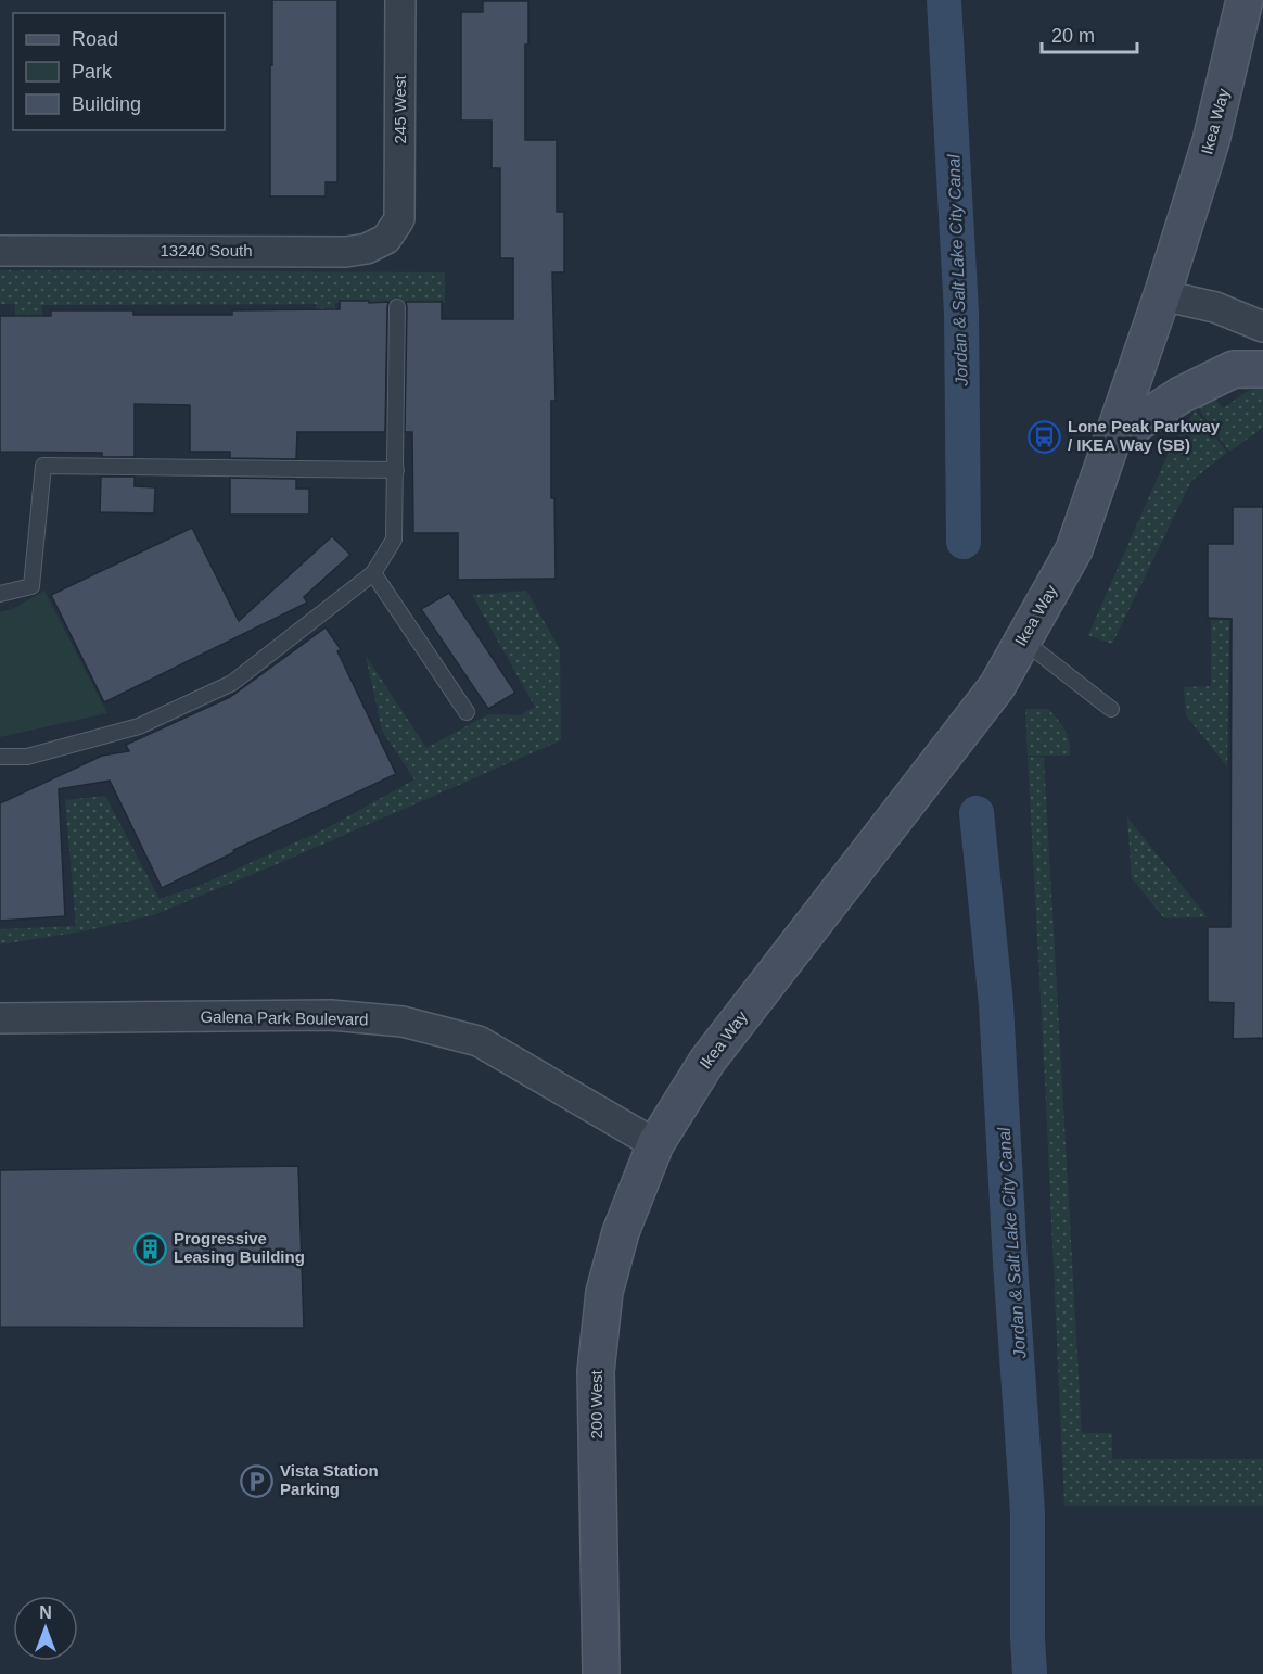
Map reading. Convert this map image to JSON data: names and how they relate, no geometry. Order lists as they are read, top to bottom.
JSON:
{
  "streets": {
    "main road": ["Ikea Way", "200 West"],
    "street": ["245 West", "13240 South", "Galena Park Boulevard"]
  },
  "crossings": [
    ["245 West", "13240 South"],
    ["Ikea Way", "Galena Park Boulevard"],
    ["Ikea Way", "200 West"],
    ["Galena Park Boulevard", "200 West"]
  ],
  "water": ["Jordan & Salt Lake City Canal"],
  "places": {
    "bus stop": ["Lone Peak Parkway / IKEA Way (SB)"],
    "building": ["Progressive Leasing Building"],
    "parking": ["Vista Station Parking"]
  },
  "legend": ["Road", "Park", "Building"],
  "scale_bar": "20 m",
  "north": "top"
}
